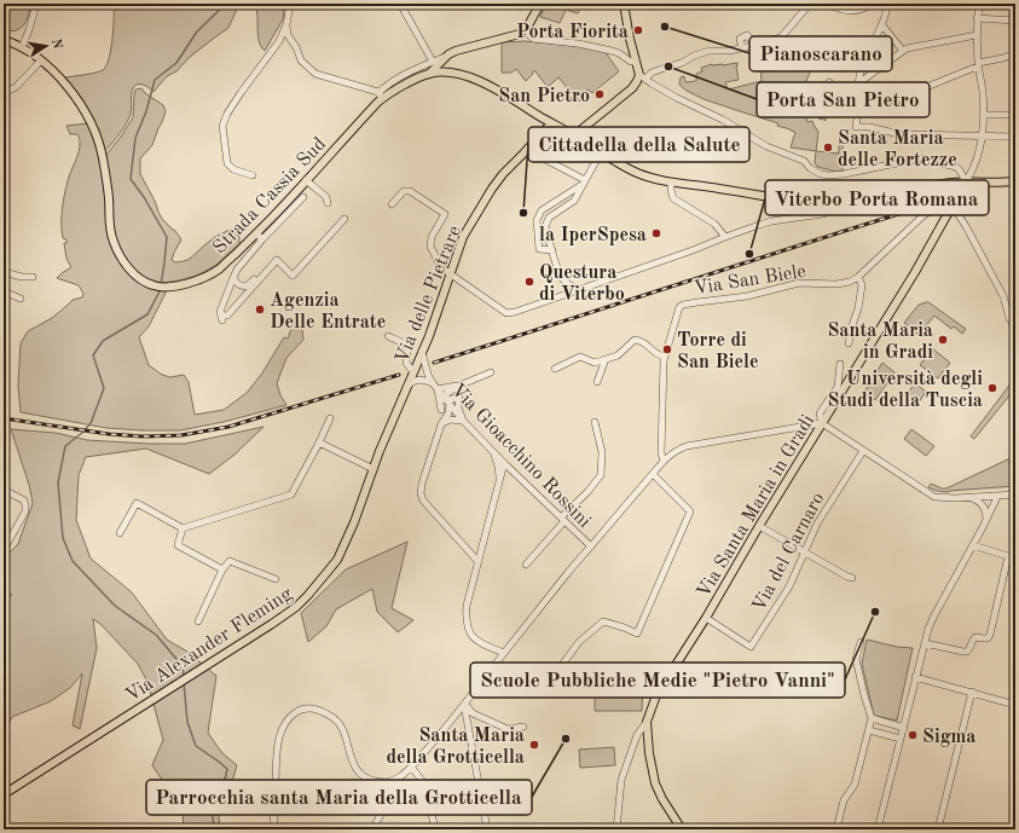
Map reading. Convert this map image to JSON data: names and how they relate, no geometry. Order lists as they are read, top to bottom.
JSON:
{
  "streets": {
    "main road": [
      "Strada Cassia Sud",
      "Via delle Pietrare",
      "Via Santa Maria in Gradi",
      "Via Alexander Fleming"
    ],
    "street": ["Via San Biele", "Via Gioacchino Rossini", "Via del Carnaro"]
  },
  "crossings": [
    ["Via San Biele", "Via Santa Maria in Gradi"],
    ["Via delle Pietrare", "Via Alexander Fleming"],
    ["Via Santa Maria in Gradi", "Via del Carnaro"]
  ],
  "places": [
    "Pianoscarano",
    "Porta Fiorita",
    "Porta San Pietro",
    "San Pietro",
    "Santa Maria delle Fortezze",
    "Cittadella della Salute",
    "la IperSpesa",
    "Viterbo Porta Romana",
    "Questura di Viterbo",
    "Agenzia Delle Entrate",
    "Santa Maria in Gradi",
    "Torre di San Biele",
    "Università degli Studi della Tuscia",
    "Scuole Pubbliche Medie \"Pietro Vanni\"",
    "Sigma",
    "Parrocchia santa Maria della Grotticella",
    "Santa Maria della Grotticella"
  ],
  "north": "right"
}
